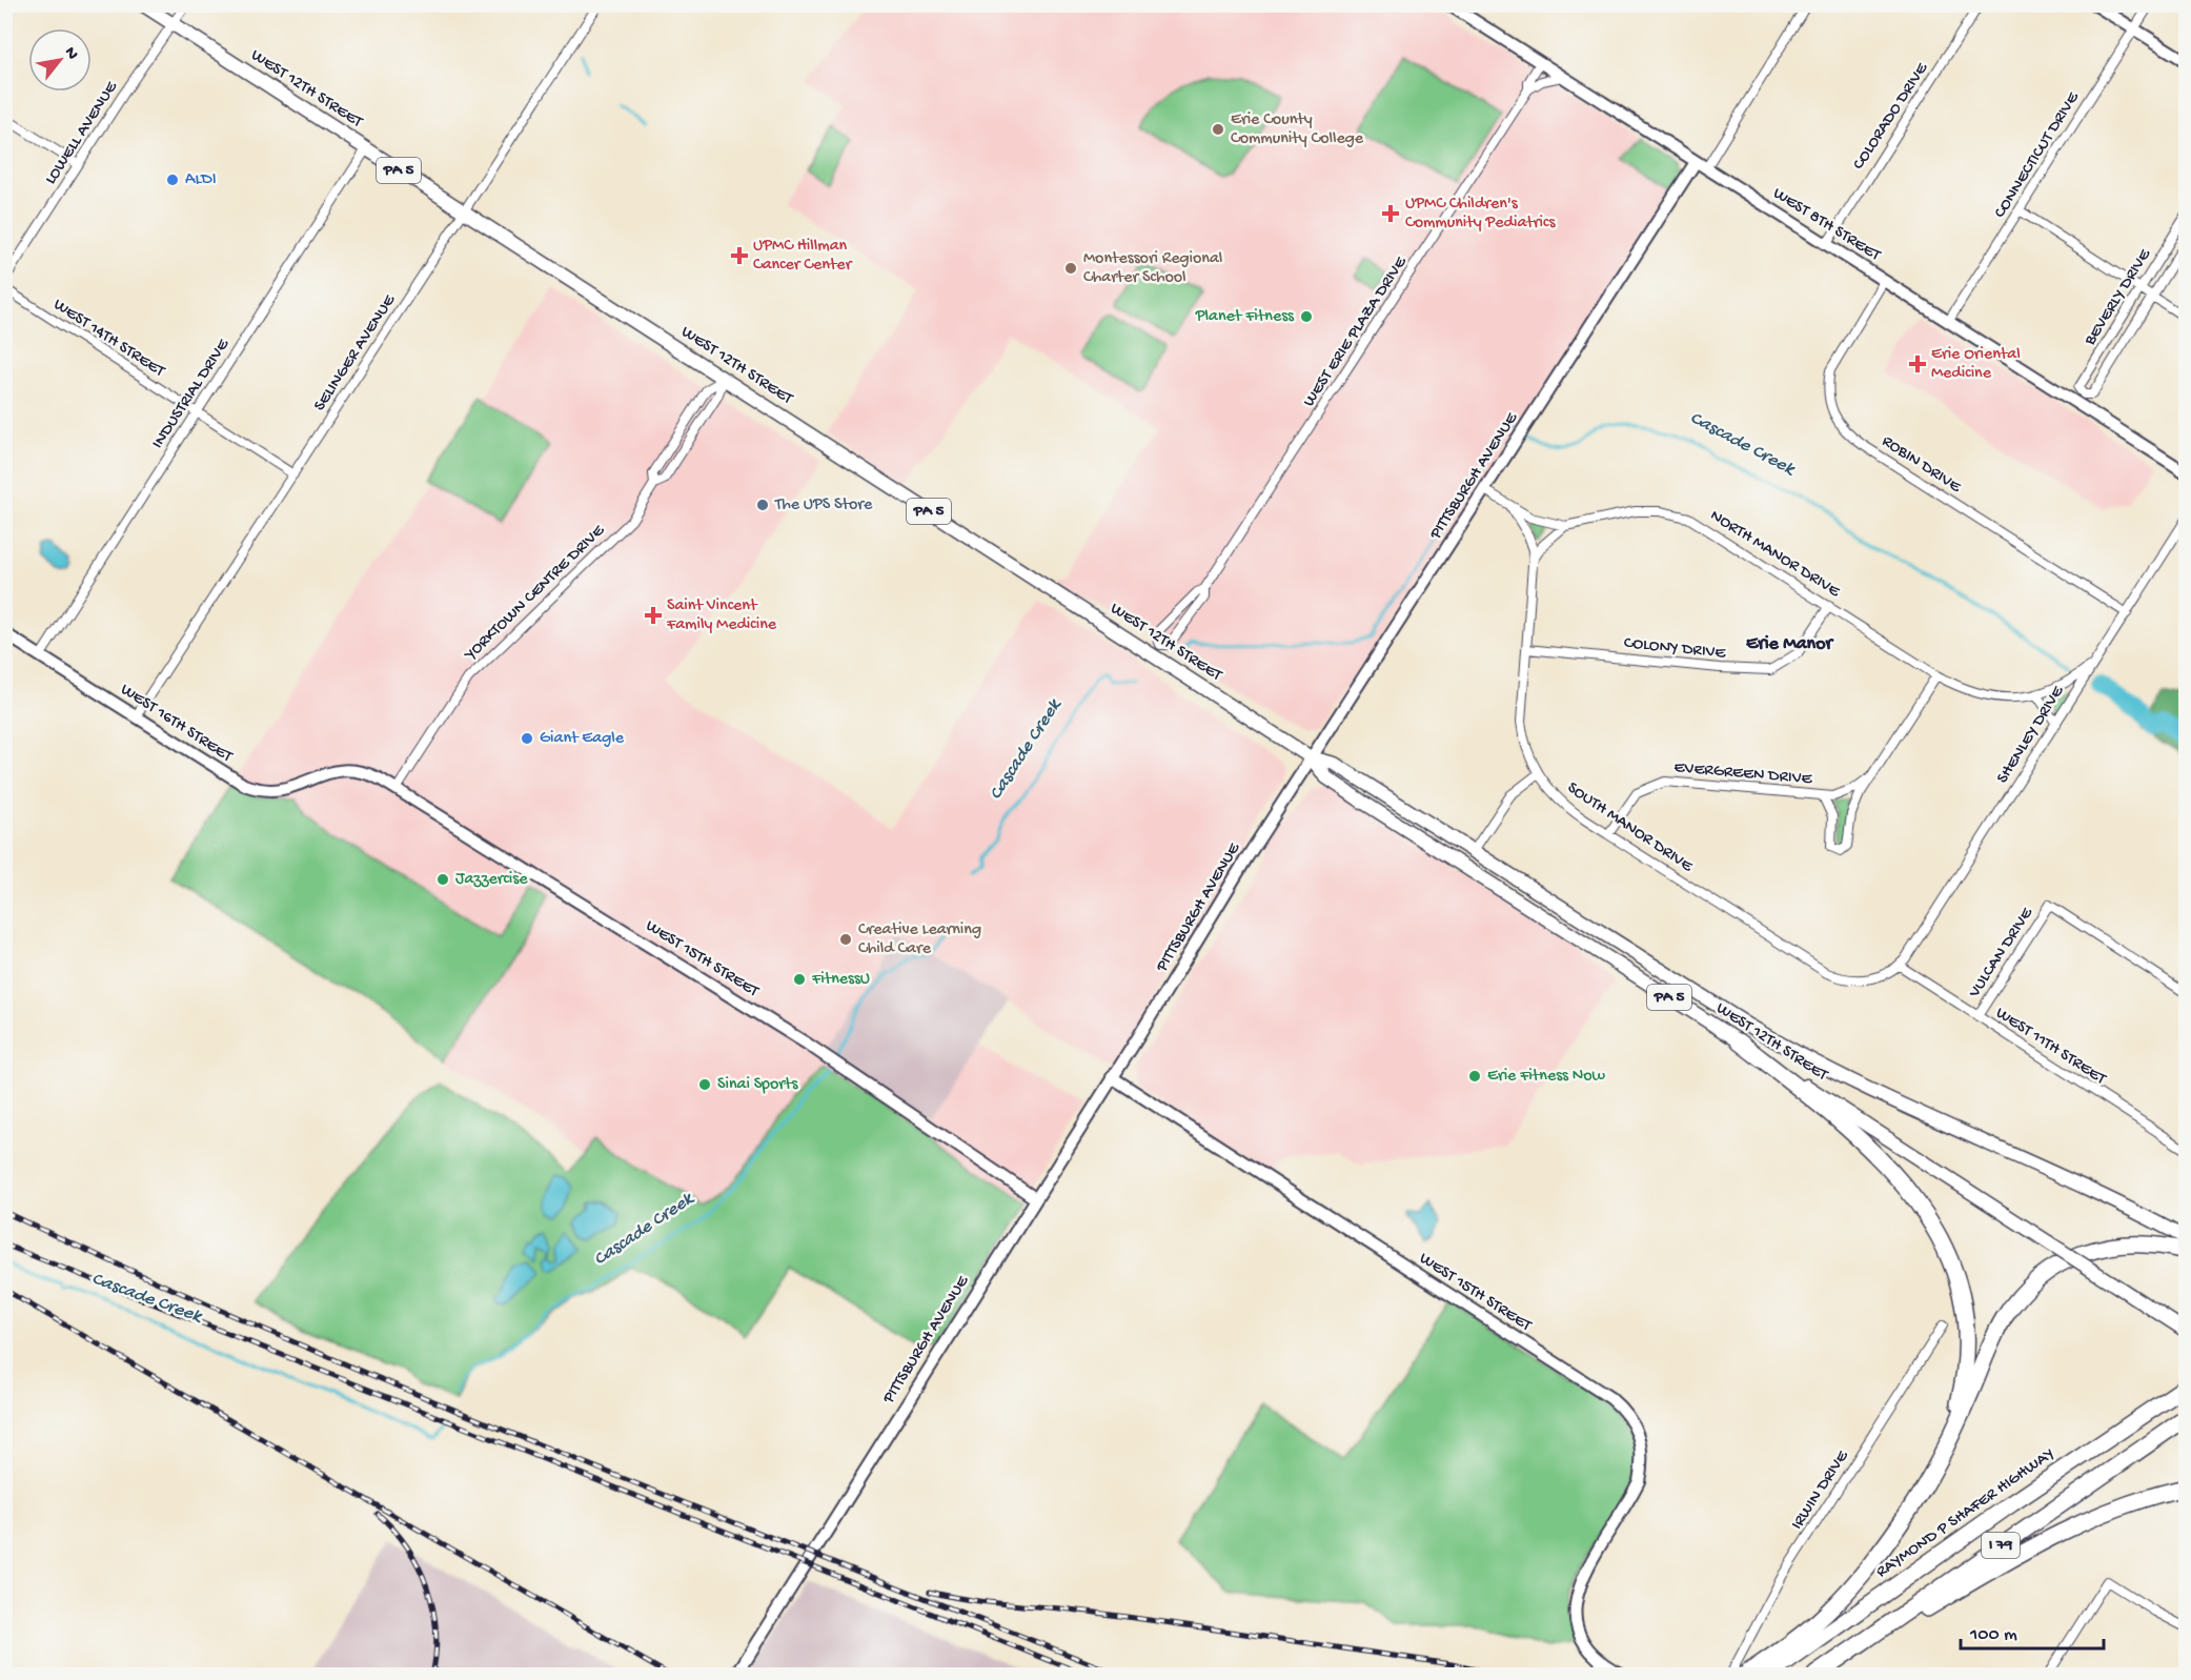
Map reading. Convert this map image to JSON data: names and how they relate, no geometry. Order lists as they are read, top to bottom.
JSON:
{
  "streets": {
    "highway": ["RAYMOND P SHAFER HIGHWAY", "I 79"],
    "main road": ["WEST 12TH STREET", "PA 5"],
    "street": [
      "COLORADO DRIVE",
      "LOWELL AVENUE",
      "CONNECTICUT DRIVE",
      "WEST 8TH STREET",
      "BEVERLY DRIVE",
      "WEST ERIE PLAZA DRIVE",
      "WEST 14TH STREET",
      "SELINGER AVENUE",
      "INDUSTRIAL DRIVE",
      "ROBIN DRIVE",
      "PITTSBURGH AVENUE",
      "NORTH MANOR DRIVE",
      "YORKTOWN CENTRE DRIVE",
      "COLONY DRIVE",
      "WEST 16TH STREET",
      "SHENLEY DRIVE",
      "EVERGREEN DRIVE",
      "SOUTH MANOR DRIVE",
      "VULCAN DRIVE",
      "WEST 15TH STREET",
      "WEST 11TH STREET",
      "IRWIN DRIVE"
    ]
  },
  "crossings": [
    ["WEST 12TH STREET", "LOWELL AVENUE"],
    ["WEST 12TH STREET", "WEST ERIE PLAZA DRIVE"],
    ["WEST 12TH STREET", "SELINGER AVENUE"],
    ["WEST 12TH STREET", "INDUSTRIAL DRIVE"],
    ["WEST 12TH STREET", "PITTSBURGH AVENUE"],
    ["WEST 12TH STREET", "YORKTOWN CENTRE DRIVE"],
    ["COLORADO DRIVE", "WEST 8TH STREET"],
    ["CONNECTICUT DRIVE", "WEST 8TH STREET"],
    ["WEST 8TH STREET", "BEVERLY DRIVE"],
    ["WEST 8TH STREET", "WEST ERIE PLAZA DRIVE"],
    ["WEST 8TH STREET", "ROBIN DRIVE"],
    ["WEST 8TH STREET", "PITTSBURGH AVENUE"],
    ["WEST 14TH STREET", "SELINGER AVENUE"],
    ["WEST 14TH STREET", "INDUSTRIAL DRIVE"],
    ["SELINGER AVENUE", "WEST 16TH STREET"],
    ["INDUSTRIAL DRIVE", "WEST 16TH STREET"],
    ["ROBIN DRIVE", "SHENLEY DRIVE"],
    ["PITTSBURGH AVENUE", "NORTH MANOR DRIVE"],
    ["PITTSBURGH AVENUE", "WEST 15TH STREET"],
    ["NORTH MANOR DRIVE", "COLONY DRIVE"],
    ["NORTH MANOR DRIVE", "SHENLEY DRIVE"],
    ["NORTH MANOR DRIVE", "EVERGREEN DRIVE"],
    ["NORTH MANOR DRIVE", "SOUTH MANOR DRIVE"],
    ["YORKTOWN CENTRE DRIVE", "WEST 15TH STREET"],
    ["COLONY DRIVE", "SOUTH MANOR DRIVE"],
    ["WEST 16TH STREET", "WEST 15TH STREET"],
    ["SHENLEY DRIVE", "SOUTH MANOR DRIVE"],
    ["SHENLEY DRIVE", "WEST 11TH STREET"],
    ["EVERGREEN DRIVE", "SOUTH MANOR DRIVE"],
    ["SOUTH MANOR DRIVE", "WEST 11TH STREET"],
    ["VULCAN DRIVE", "WEST 11TH STREET"]
  ],
  "districts": ["Erie Manor"],
  "water": ["Cascade Creek"],
  "places": {
    "other": [
      "Erie County Community College",
      "ALDI",
      "Montessori Regional Charter School",
      "Planet Fitness",
      "The UPS Store",
      "Giant Eagle",
      "Jazzercise",
      "Creative Learning Child Care",
      "FitnessU",
      "Erie Fitness Now",
      "Sinai Sports"
    ],
    "health": [
      "UPMC Children's Community Pediatrics",
      "UPMC Hillman Cancer Center",
      "Erie Oriental Medicine",
      "Saint Vincent Family Medicine"
    ]
  },
  "scale_bar": "100 m",
  "north": "top right"
}
